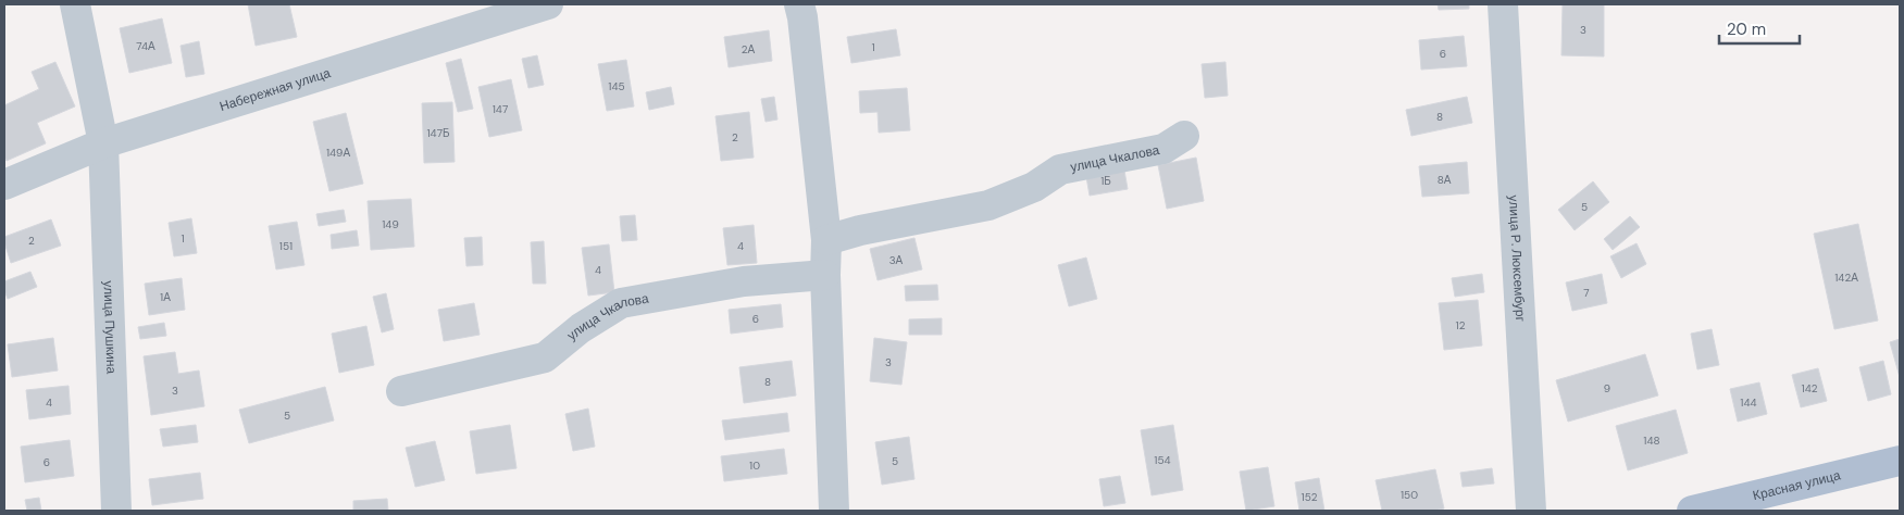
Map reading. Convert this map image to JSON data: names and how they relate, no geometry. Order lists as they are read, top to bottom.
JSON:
{
  "streets": {
    "main road": ["Красная улица"],
    "street": [
      "Набережная улица",
      "улица Чкалова",
      "улица Р. Люксембург",
      "улица Пушкина"
    ]
  },
  "crossings": [
    ["Набережная улица", "улица Пушкина"]
  ],
  "house_numbers": [
    "3",
    "74А",
    "1",
    "2А",
    "6",
    "145",
    "147",
    "8",
    "147Б",
    "2",
    "149А",
    "8А",
    "1Б",
    "5",
    "149",
    "1",
    "2",
    "151",
    "4",
    "3А",
    "4",
    "142А",
    "7",
    "1А",
    "6",
    "12",
    "3",
    "8",
    "9",
    "142",
    "3",
    "4",
    "144",
    "5",
    "148",
    "154",
    "5",
    "6",
    "10",
    "150",
    "152"
  ],
  "scale_bar": "20 m"
}
